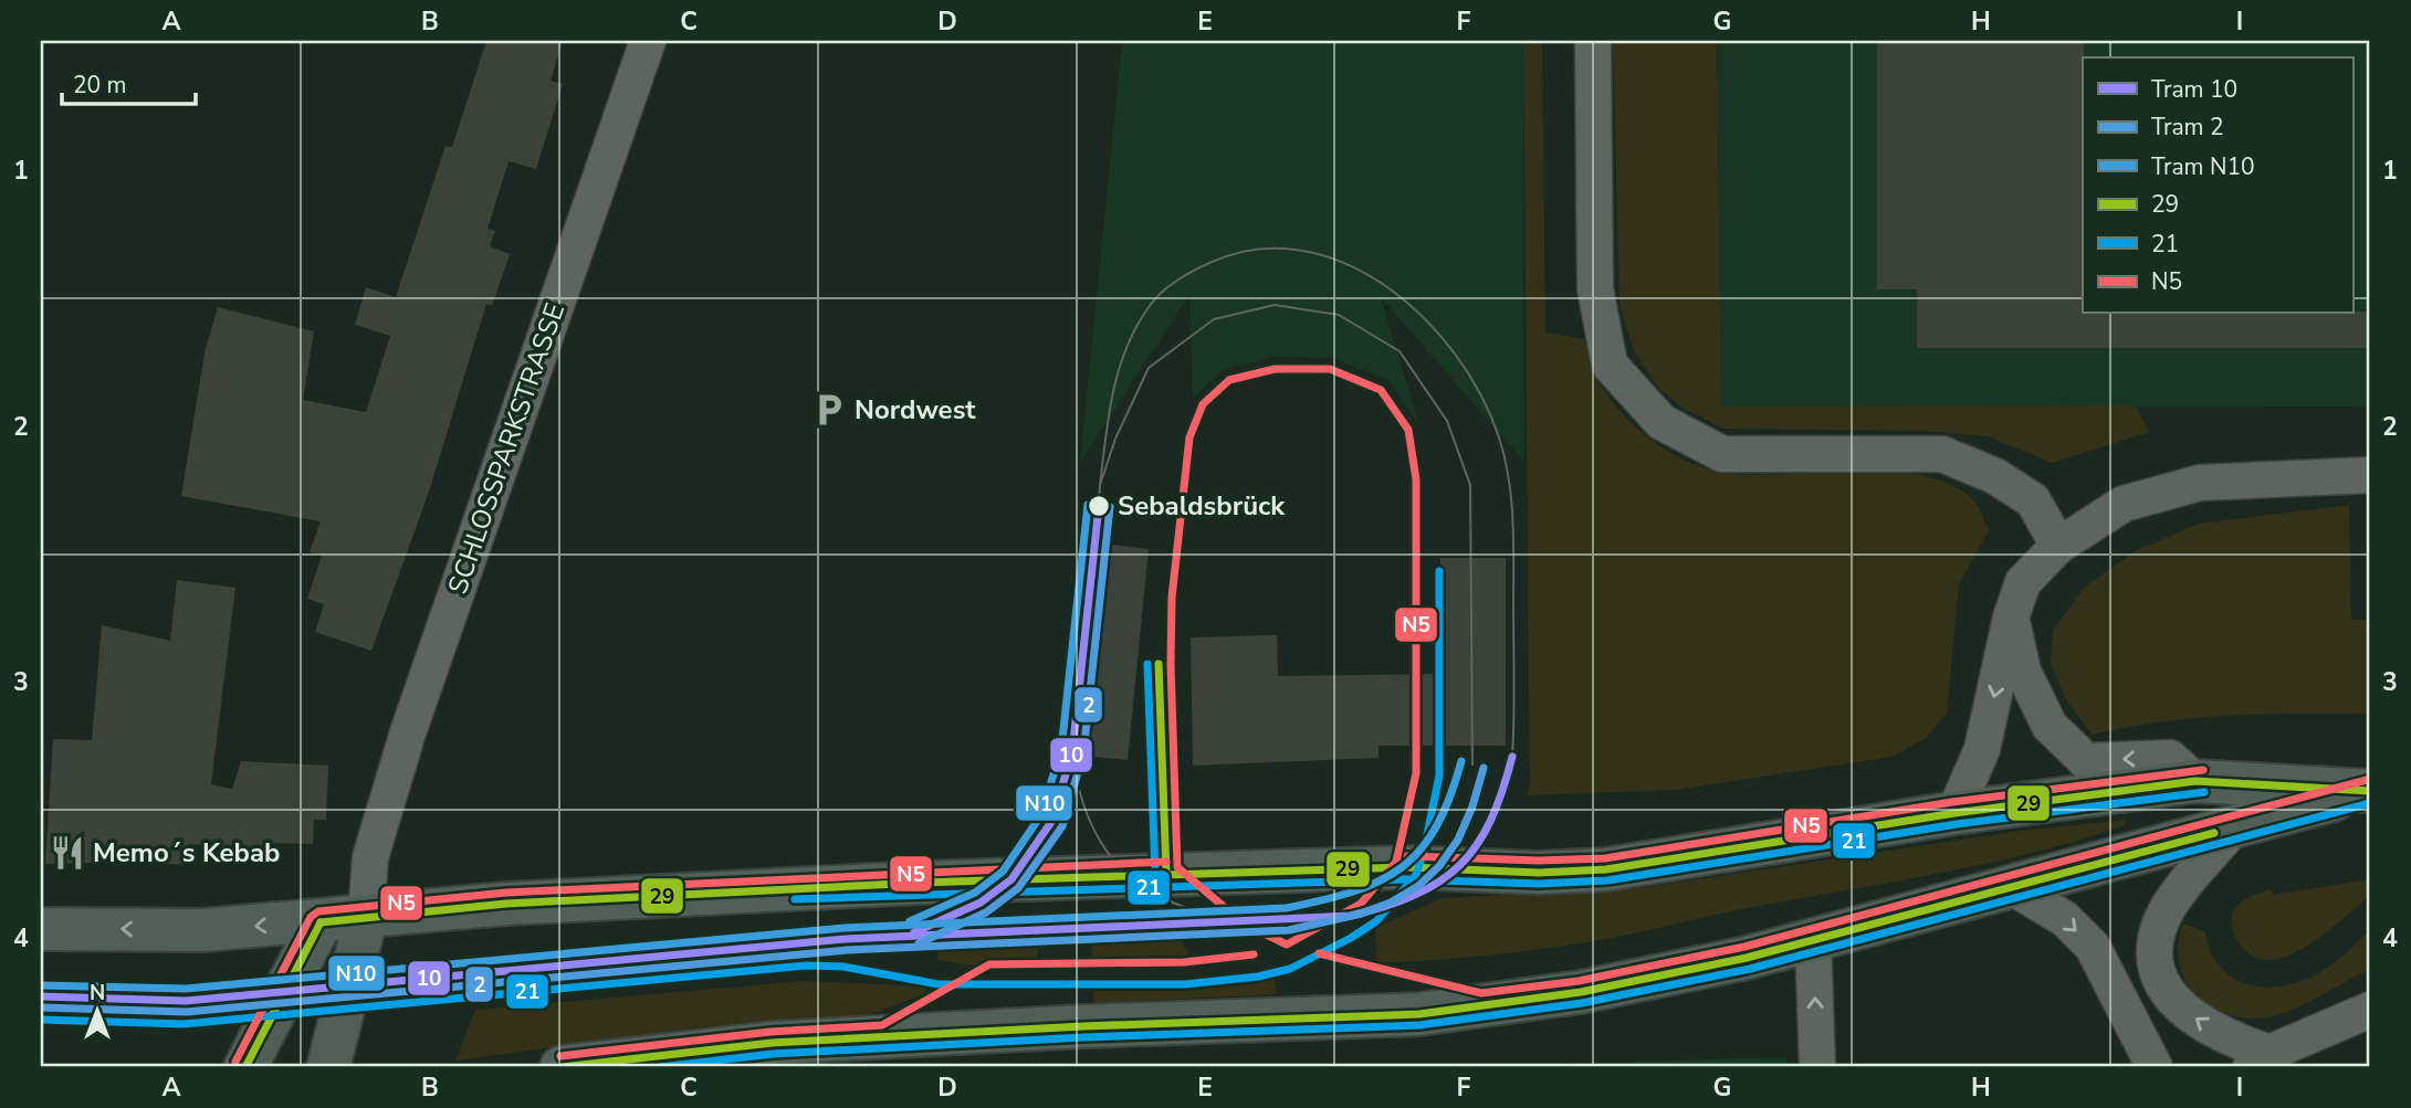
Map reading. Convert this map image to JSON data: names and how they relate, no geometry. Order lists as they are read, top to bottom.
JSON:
{
  "streets": {
    "street": ["SCHLOSSPARKSTRASSE"]
  },
  "places": {
    "parking": ["Nordwest"],
    "other": ["Sebaldsbrück"],
    "restaurant": ["Memo´s Kebab"]
  },
  "lines": [
    "transit line N5",
    "tram line N10",
    "tram line 10",
    "tram line 2",
    "transit line 21",
    "transit line 29"
  ],
  "legend": [
    "Tram 10",
    "Tram 2",
    "Tram N10",
    "29",
    "21",
    "N5"
  ],
  "scale_bar": "20 m",
  "north": "top",
  "grid": {
    "columns": [
      "A",
      "B",
      "C",
      "D",
      "E",
      "F",
      "G",
      "H",
      "I"
    ],
    "rows": [
      "1",
      "2",
      "3",
      "4"
    ]
  }
}
